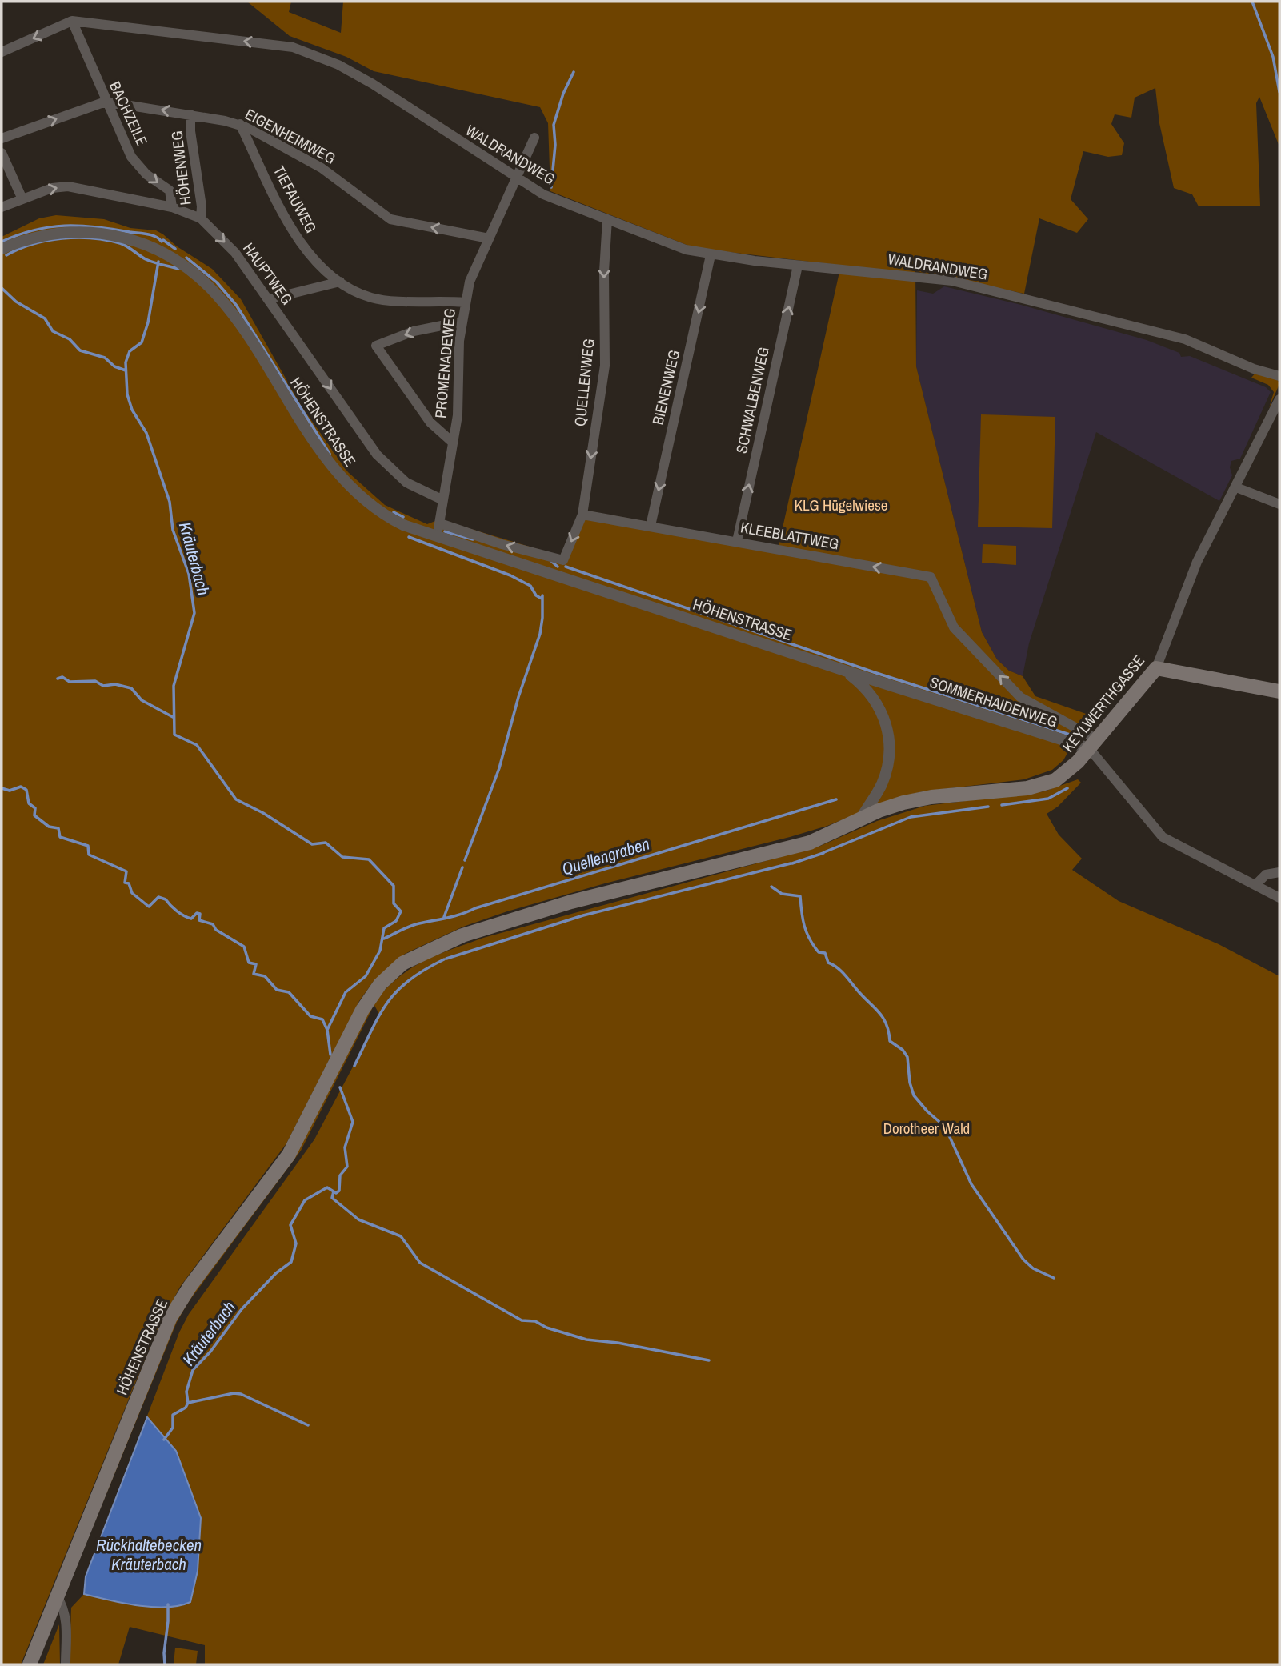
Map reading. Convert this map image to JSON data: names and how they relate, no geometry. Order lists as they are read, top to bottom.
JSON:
{
  "streets": {
    "main road": ["HÖHENSTRASSE", "KEYLWERTHGASSE"],
    "street": [
      "BACHZEILE",
      "EIGENHEIMWEG",
      "WALDRANDWEG",
      "HÖHENWEG",
      "TIEFAUWEG",
      "HAUPTWEG",
      "PROMENADEWEG",
      "QUELLENWEG",
      "BIENENWEG",
      "SCHWALBENWEG",
      "KLEEBLATTWEG",
      "SOMMERHAIDENWEG"
    ]
  },
  "crossings": [
    ["BACHZEILE", "EIGENHEIMWEG"],
    ["BACHZEILE", "WALDRANDWEG"],
    ["BACHZEILE", "HAUPTWEG"],
    ["EIGENHEIMWEG", "HÖHENWEG"],
    ["EIGENHEIMWEG", "TIEFAUWEG"],
    ["EIGENHEIMWEG", "PROMENADEWEG"],
    ["WALDRANDWEG", "PROMENADEWEG"],
    ["WALDRANDWEG", "QUELLENWEG"],
    ["WALDRANDWEG", "BIENENWEG"],
    ["WALDRANDWEG", "SCHWALBENWEG"],
    ["HÖHENWEG", "HAUPTWEG"],
    ["TIEFAUWEG", "PROMENADEWEG"],
    ["HAUPTWEG", "PROMENADEWEG"],
    ["PROMENADEWEG", "HÖHENSTRASSE"],
    ["QUELLENWEG", "KLEEBLATTWEG"],
    ["BIENENWEG", "KLEEBLATTWEG"],
    ["SCHWALBENWEG", "KLEEBLATTWEG"],
    ["HÖHENSTRASSE", "SOMMERHAIDENWEG"],
    ["HÖHENSTRASSE", "KEYLWERTHGASSE"],
    ["KLEEBLATTWEG", "SOMMERHAIDENWEG"],
    ["KLEEBLATTWEG", "KEYLWERTHGASSE"],
    ["SOMMERHAIDENWEG", "KEYLWERTHGASSE"]
  ],
  "one_way": [
    "BACHZEILE",
    "WALDRANDWEG",
    "HAUPTWEG",
    "QUELLENWEG",
    "BIENENWEG",
    "SCHWALBENWEG",
    "KLEEBLATTWEG"
  ],
  "water": ["Kräuterbach", "Quellengraben", "Rückhaltebecken Kräuterbach"],
  "parks": ["KLG Hügelwiese", "Dorotheer Wald"]
}
